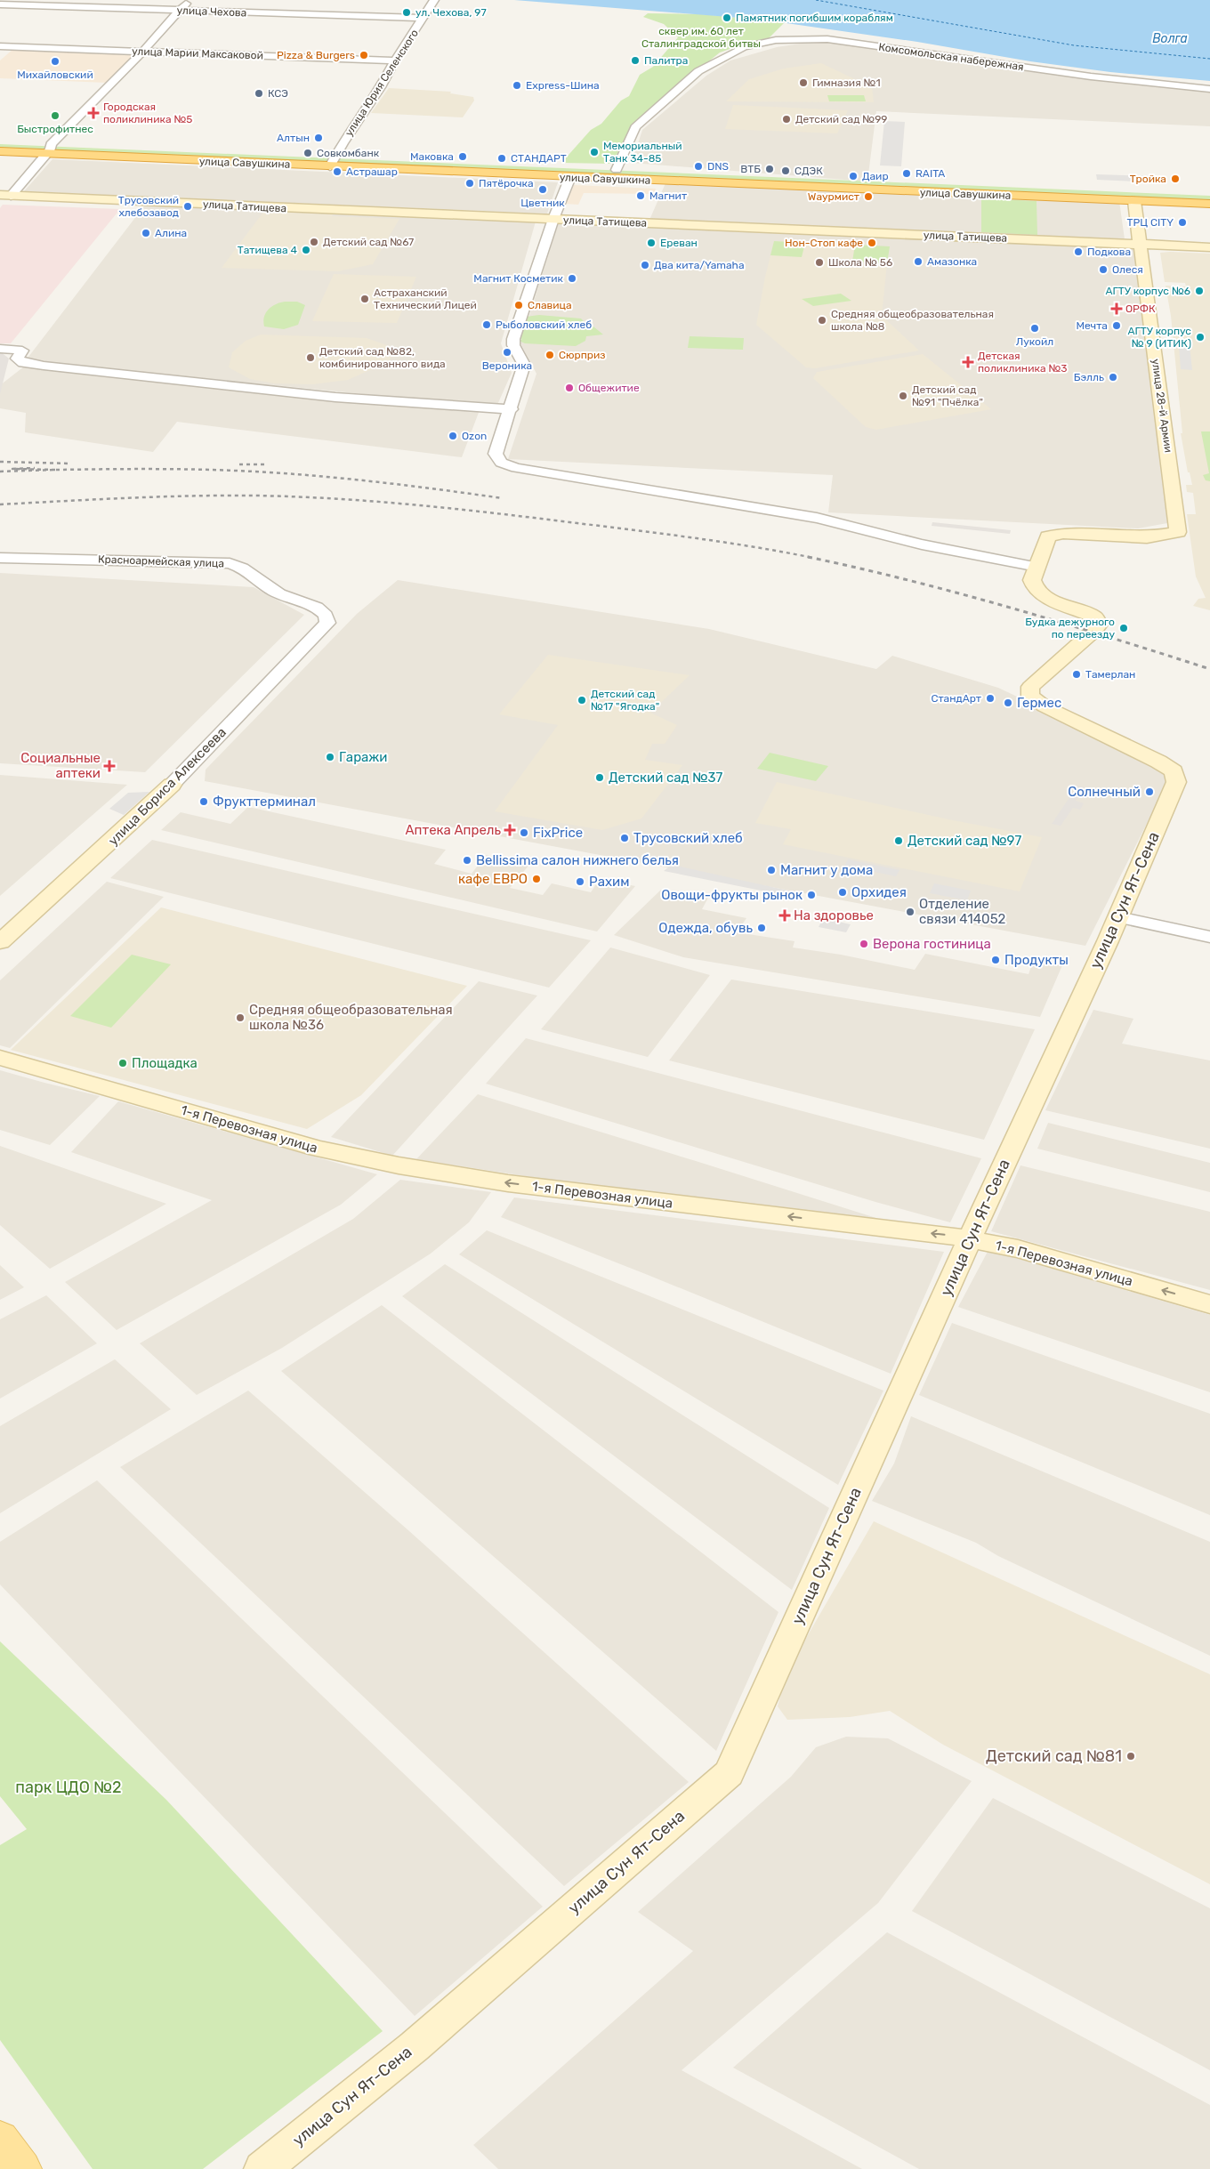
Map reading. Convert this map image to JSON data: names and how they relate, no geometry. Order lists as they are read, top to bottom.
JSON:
{
  "streets": {
    "highway": ["улица Савушкина"],
    "main road": [
      "улица Татищева",
      "улица 28-й Армии",
      "улица Бориса Алексеева",
      "улица Сун Ят-Сена",
      "1-я Перевозная улица"
    ],
    "street": [
      "улица Чехова",
      "улица Марии Максаковой",
      "Комсомольская набережная",
      "улица Юрия Селенского",
      "Красноармейская улица"
    ]
  },
  "crossings": [
    ["улица Чехова", "улица Юрия Селенского"],
    ["улица Марии Максаковой", "улица Юрия Селенского"],
    ["Комсомольская набережная", "улица Савушкина"],
    ["улица Юрия Селенского", "улица Савушкина"],
    ["улица Савушкина", "улица 28-й Армии"],
    ["улица Татищева", "улица 28-й Армии"],
    ["улица 28-й Армии", "улица Сун Ят-Сена"],
    ["Красноармейская улица", "улица Бориса Алексеева"],
    ["улица Сун Ят-Сена", "1-я Перевозная улица"]
  ],
  "one_way": ["1-я Перевозная улица"],
  "water": ["Волга"],
  "parks": ["сквер им. 60 лет Сталинградской битвы", "парк ЦДО №2"],
  "places": {
    "other": [
      "ул. Чехова, 97",
      "Памятник погибшим кораблям",
      "Pizza & Burgers",
      "Палитра",
      "Михайловский",
      "Гимназия №1",
      "Express-Шина",
      "КСЭ",
      "Быстрофитнес",
      "Детский сад №99",
      "Алтын",
      "Мемориальный Танк 34-85",
      "Совкомбанк",
      "Маковка",
      "СТАНДАРТ",
      "DNS",
      "ВТБ",
      "СДЭК",
      "Астрашар",
      "RAITA",
      "Даир",
      "Тройка",
      "Пятёрочка",
      "Цветник",
      "Магнит",
      "Wаурмист",
      "Трусовский хлебозавод",
      "ТРЦ CITY",
      "Алина",
      "Детский сад №67",
      "Ереван",
      "Нон-Стоп кафе",
      "Татищева 4",
      "Подкова",
      "Амазонка",
      "Школа № 56",
      "Два кита/Yamaha",
      "Олеся",
      "Магнит Косметик",
      "АГТУ корпус №6",
      "Астраханский Технический Лицей",
      "Славица",
      "Средняя общеобразовательная школа №8",
      "Рыболовский хлеб",
      "Мечта",
      "Лукойл",
      "АГТУ корпус № 9 (ИТИК)",
      "Вероника",
      "Сюрприз",
      "Детский сад №82, комбинированного вида",
      "Бэлль",
      "Общежитие",
      "Детский сад №91 \"Пчёлка\"",
      "Ozon",
      "Будка дежурного по переезду",
      "Тамерлан",
      "СтандАрт",
      "Детский сад №17 \"Ягодка\"",
      "Гермес",
      "Гаражи",
      "Детский сад №37",
      "Солнечный",
      "Фрукттерминал",
      "FixPrice",
      "Трусовский хлеб",
      "Детский сад №97",
      "Bellissima салон нижнего белья",
      "Магнит у дома",
      "кафе ЕВРО",
      "Рахим",
      "Орхидея",
      "Овощи-фрукты рынок",
      "Отделение связи 414052",
      "Одежда, обувь",
      "Верона гостиница",
      "Продукты",
      "Средняя общеобразовательная школа №36",
      "Площадка",
      "Детский сад №81"
    ],
    "health": [
      "Городская поликлиника №5",
      "ОРФК",
      "Детская поликлиника №3",
      "Социальные аптеки",
      "Аптека Апрель",
      "На здоровье"
    ]
  }
}
